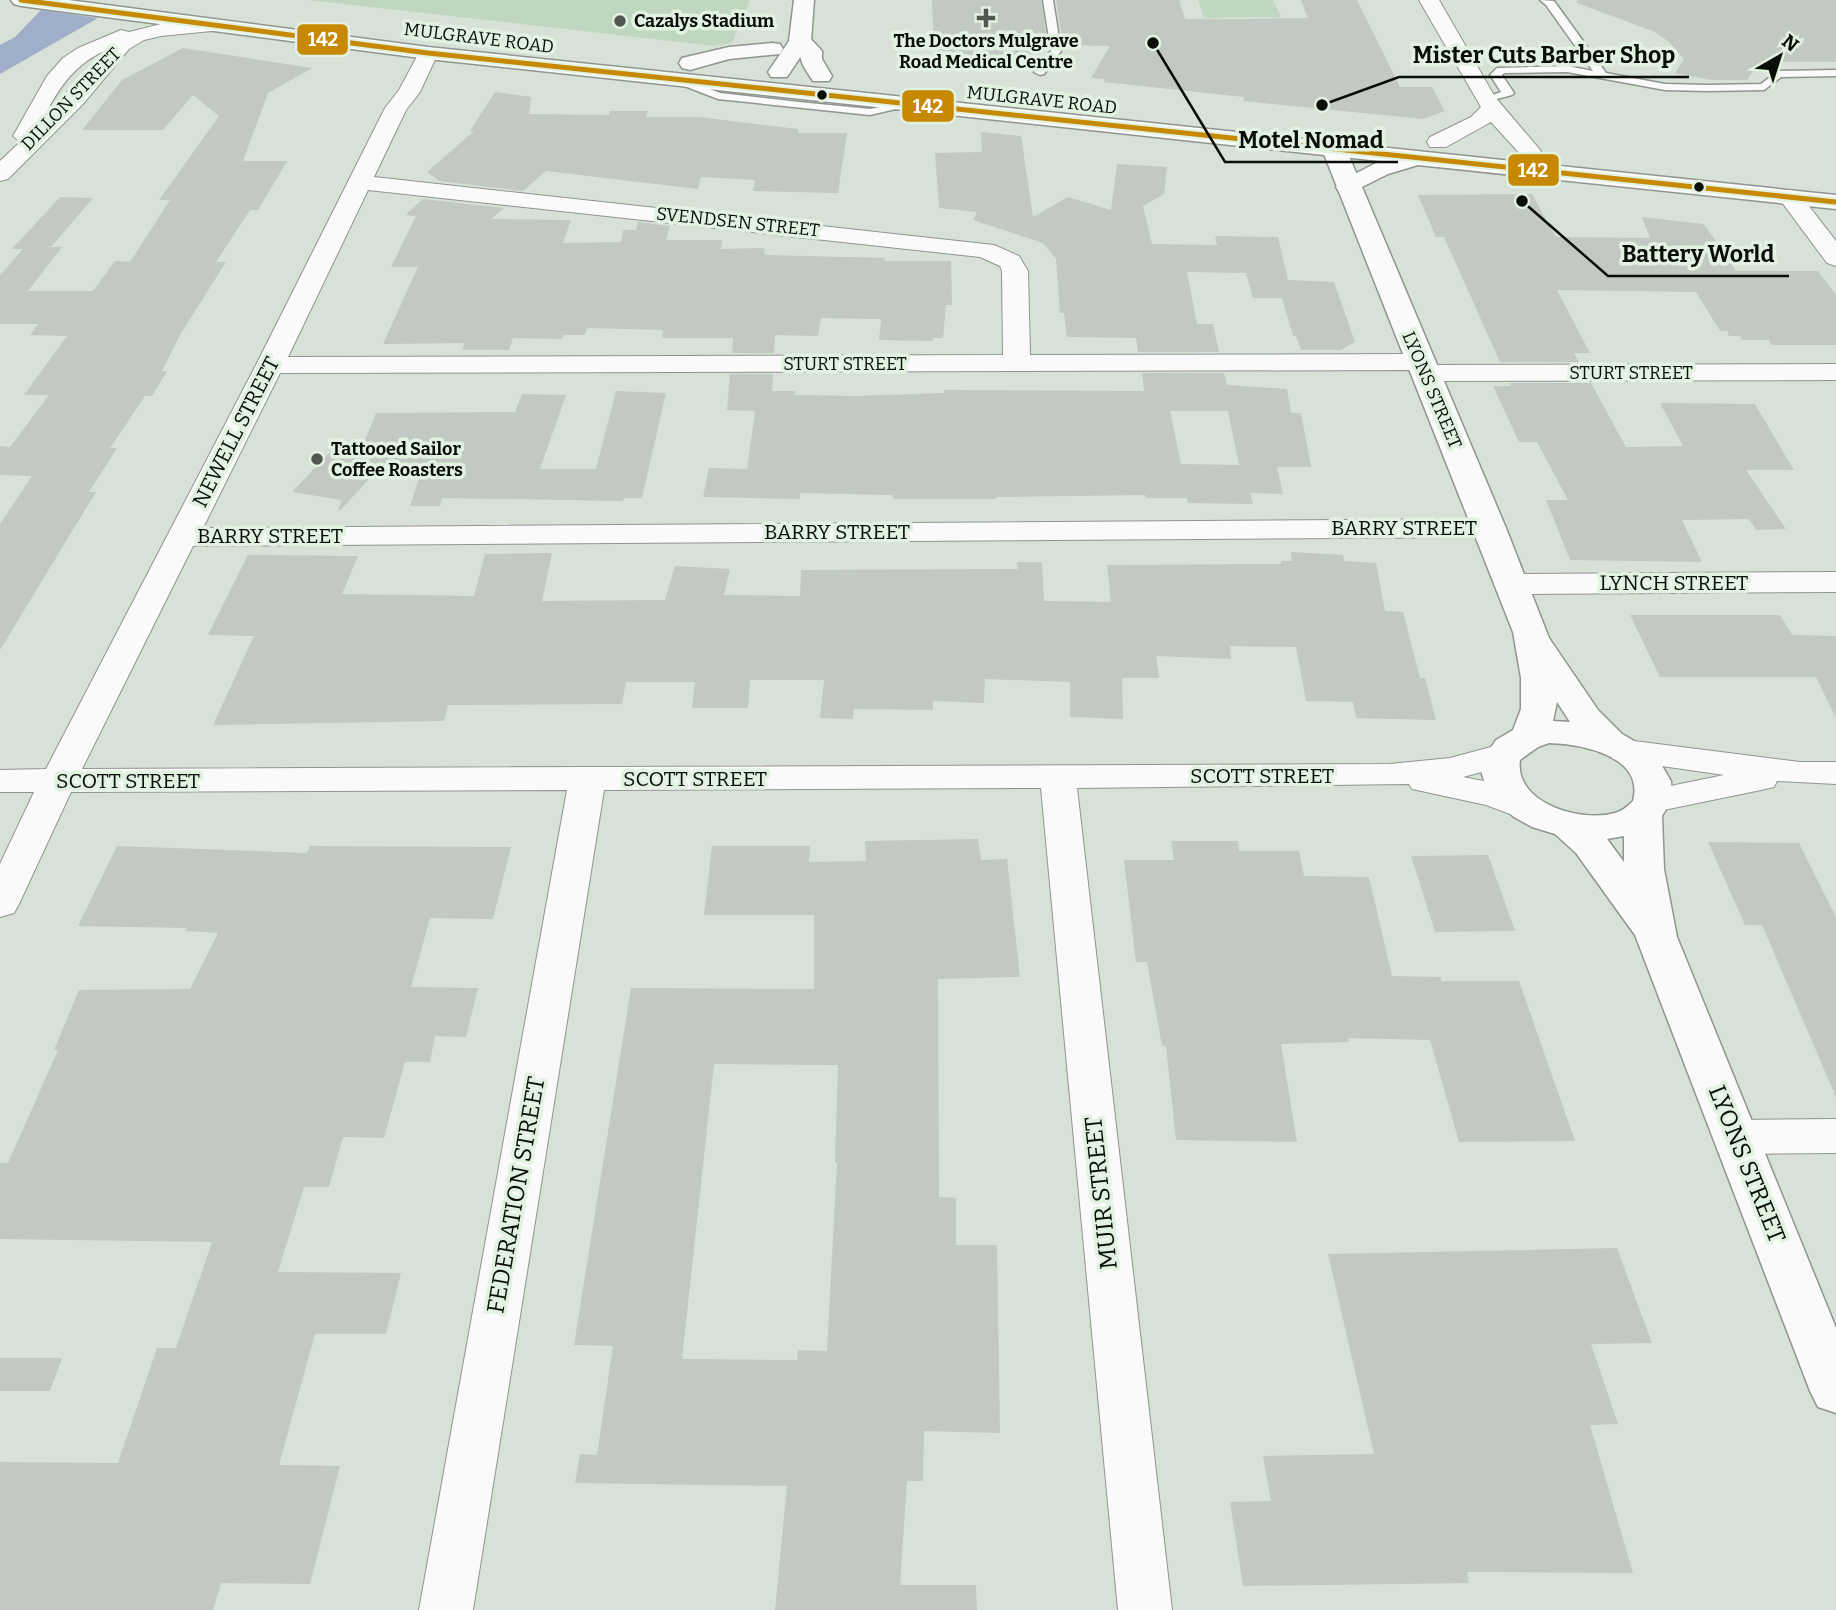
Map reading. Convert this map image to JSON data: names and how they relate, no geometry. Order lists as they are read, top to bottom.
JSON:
{
  "streets": {
    "main road": ["MULGRAVE ROAD", "LYONS STREET"],
    "street": [
      "DILLON STREET",
      "SVENDSEN STREET",
      "STURT STREET",
      "NEWELL STREET",
      "BARRY STREET",
      "LYNCH STREET",
      "SCOTT STREET",
      "MUIR STREET",
      "FEDERATION STREET"
    ]
  },
  "crossings": [
    ["MULGRAVE ROAD", "DILLON STREET"],
    ["MULGRAVE ROAD", "LYONS STREET"],
    ["MULGRAVE ROAD", "NEWELL STREET"],
    ["SVENDSEN STREET", "STURT STREET"],
    ["SVENDSEN STREET", "NEWELL STREET"],
    ["STURT STREET", "LYONS STREET"],
    ["STURT STREET", "NEWELL STREET"],
    ["LYONS STREET", "BARRY STREET"],
    ["LYONS STREET", "LYNCH STREET"],
    ["LYONS STREET", "SCOTT STREET"],
    ["NEWELL STREET", "BARRY STREET"],
    ["NEWELL STREET", "SCOTT STREET"],
    ["SCOTT STREET", "MUIR STREET"],
    ["SCOTT STREET", "FEDERATION STREET"]
  ],
  "places": {
    "health": ["The Doctors Mulgrave Road Medical Centre"],
    "other": [
      "Cazalys Stadium",
      "Motel Nomad",
      "Mister Cuts Barber Shop",
      "Battery World",
      "Tattooed Sailor Coffee Roasters"
    ]
  },
  "lines": ["transit line 142"],
  "north": "top right"
}
